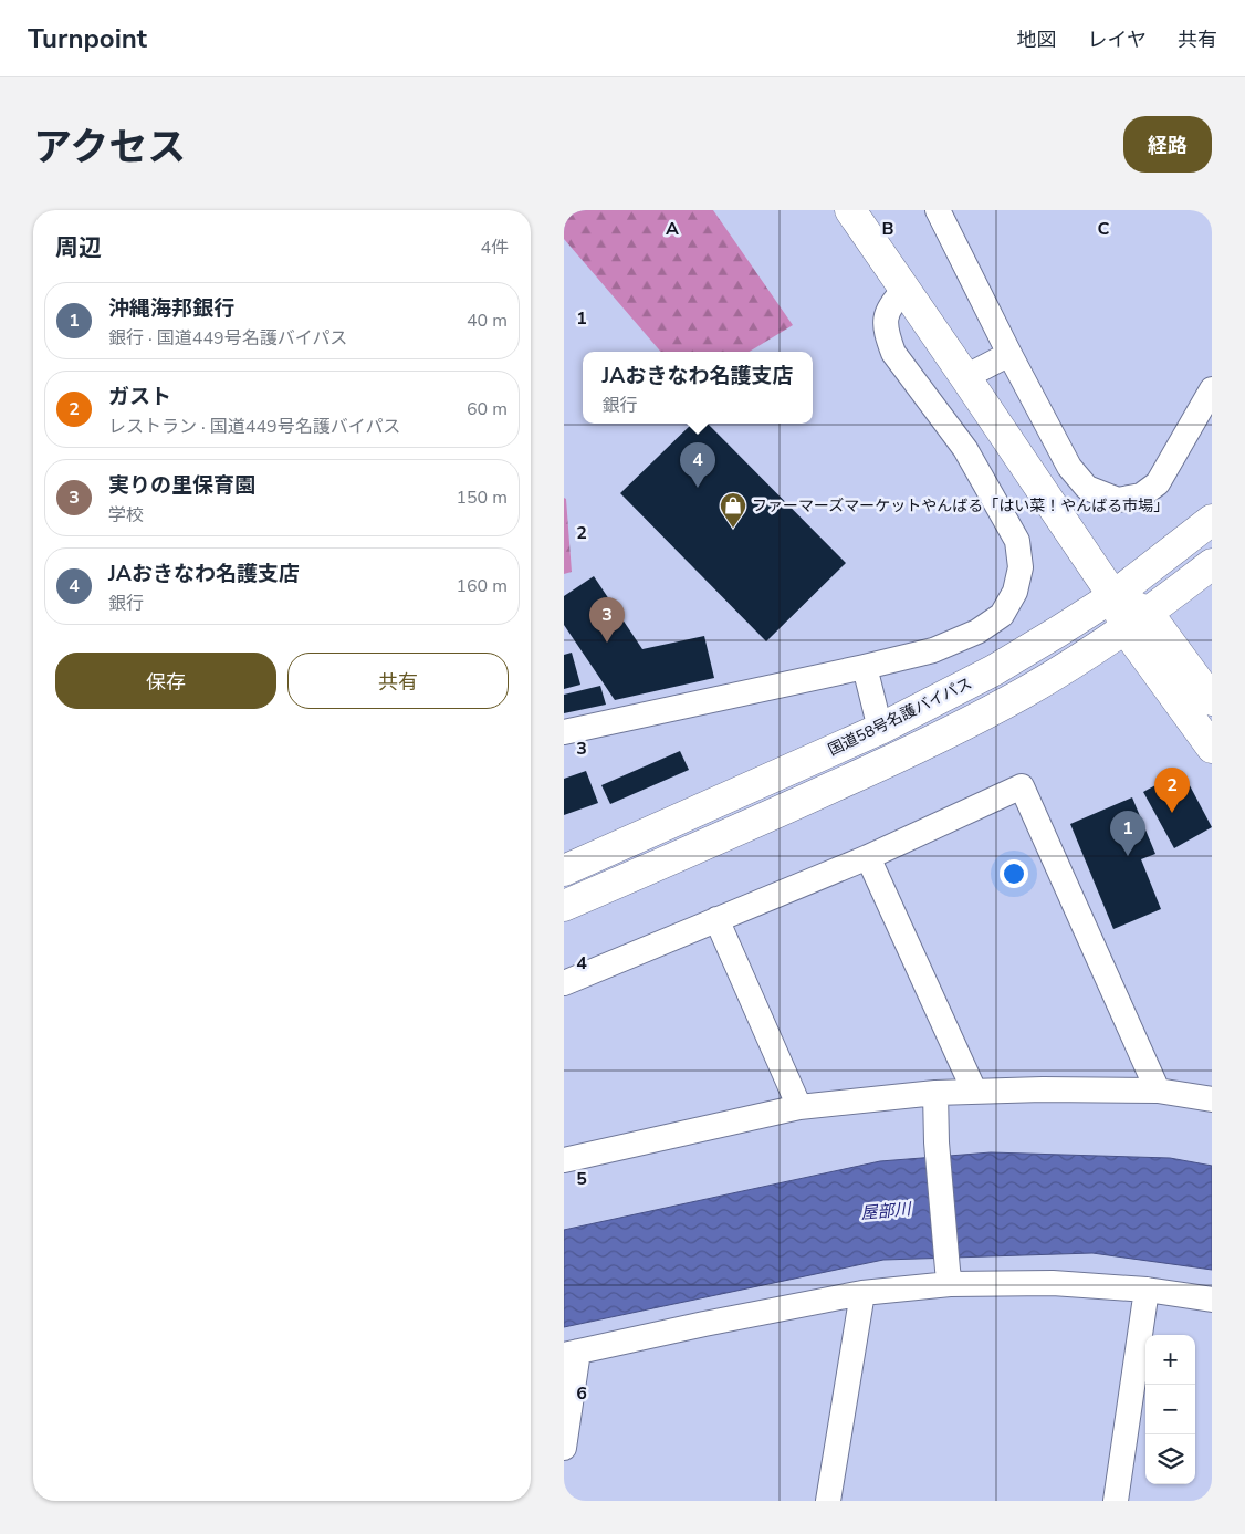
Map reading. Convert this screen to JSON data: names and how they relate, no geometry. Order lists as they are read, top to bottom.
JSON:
{
  "streets": {
    "main road": ["国道58号名護バイパス"]
  },
  "water": ["屋部川"],
  "places": {
    "shop": ["ファーマーズマーケットやんばる「はい菜！やんばる市場」"]
  },
  "page": {
    "header": "Turnpoint",
    "nav": ["地図", "レイヤ", "共有"],
    "title": "アクセス",
    "buttons": [
      "経路",
      ["保存", "共有"]
    ],
    "heading": ["周辺", "4件"],
    "list": [
      {
        "mark": "1",
        "name": "沖縄海邦銀行",
        "note": "銀行 · 国道449号名護バイパス",
        "value": "40 m"
      },
      {
        "mark": "2",
        "name": "ガスト",
        "note": "レストラン · 国道449号名護バイパス",
        "value": "60 m"
      },
      {
        "mark": "3",
        "name": "実りの里保育園",
        "note": "学校",
        "value": "150 m"
      },
      {
        "mark": "4",
        "name": "JAおきなわ名護支店",
        "note": "銀行",
        "value": "160 m"
      }
    ],
    "popup": ["JAおきなわ名護支店", "銀行"],
    "pins": [
      "4",
      "3",
      "2",
      "1"
    ],
    "map_buttons": ["+", "−"]
  },
  "grid": {
    "columns": ["A", "B", "C"],
    "rows": [
      "1",
      "2",
      "3",
      "4",
      "5",
      "6"
    ]
  }
}
